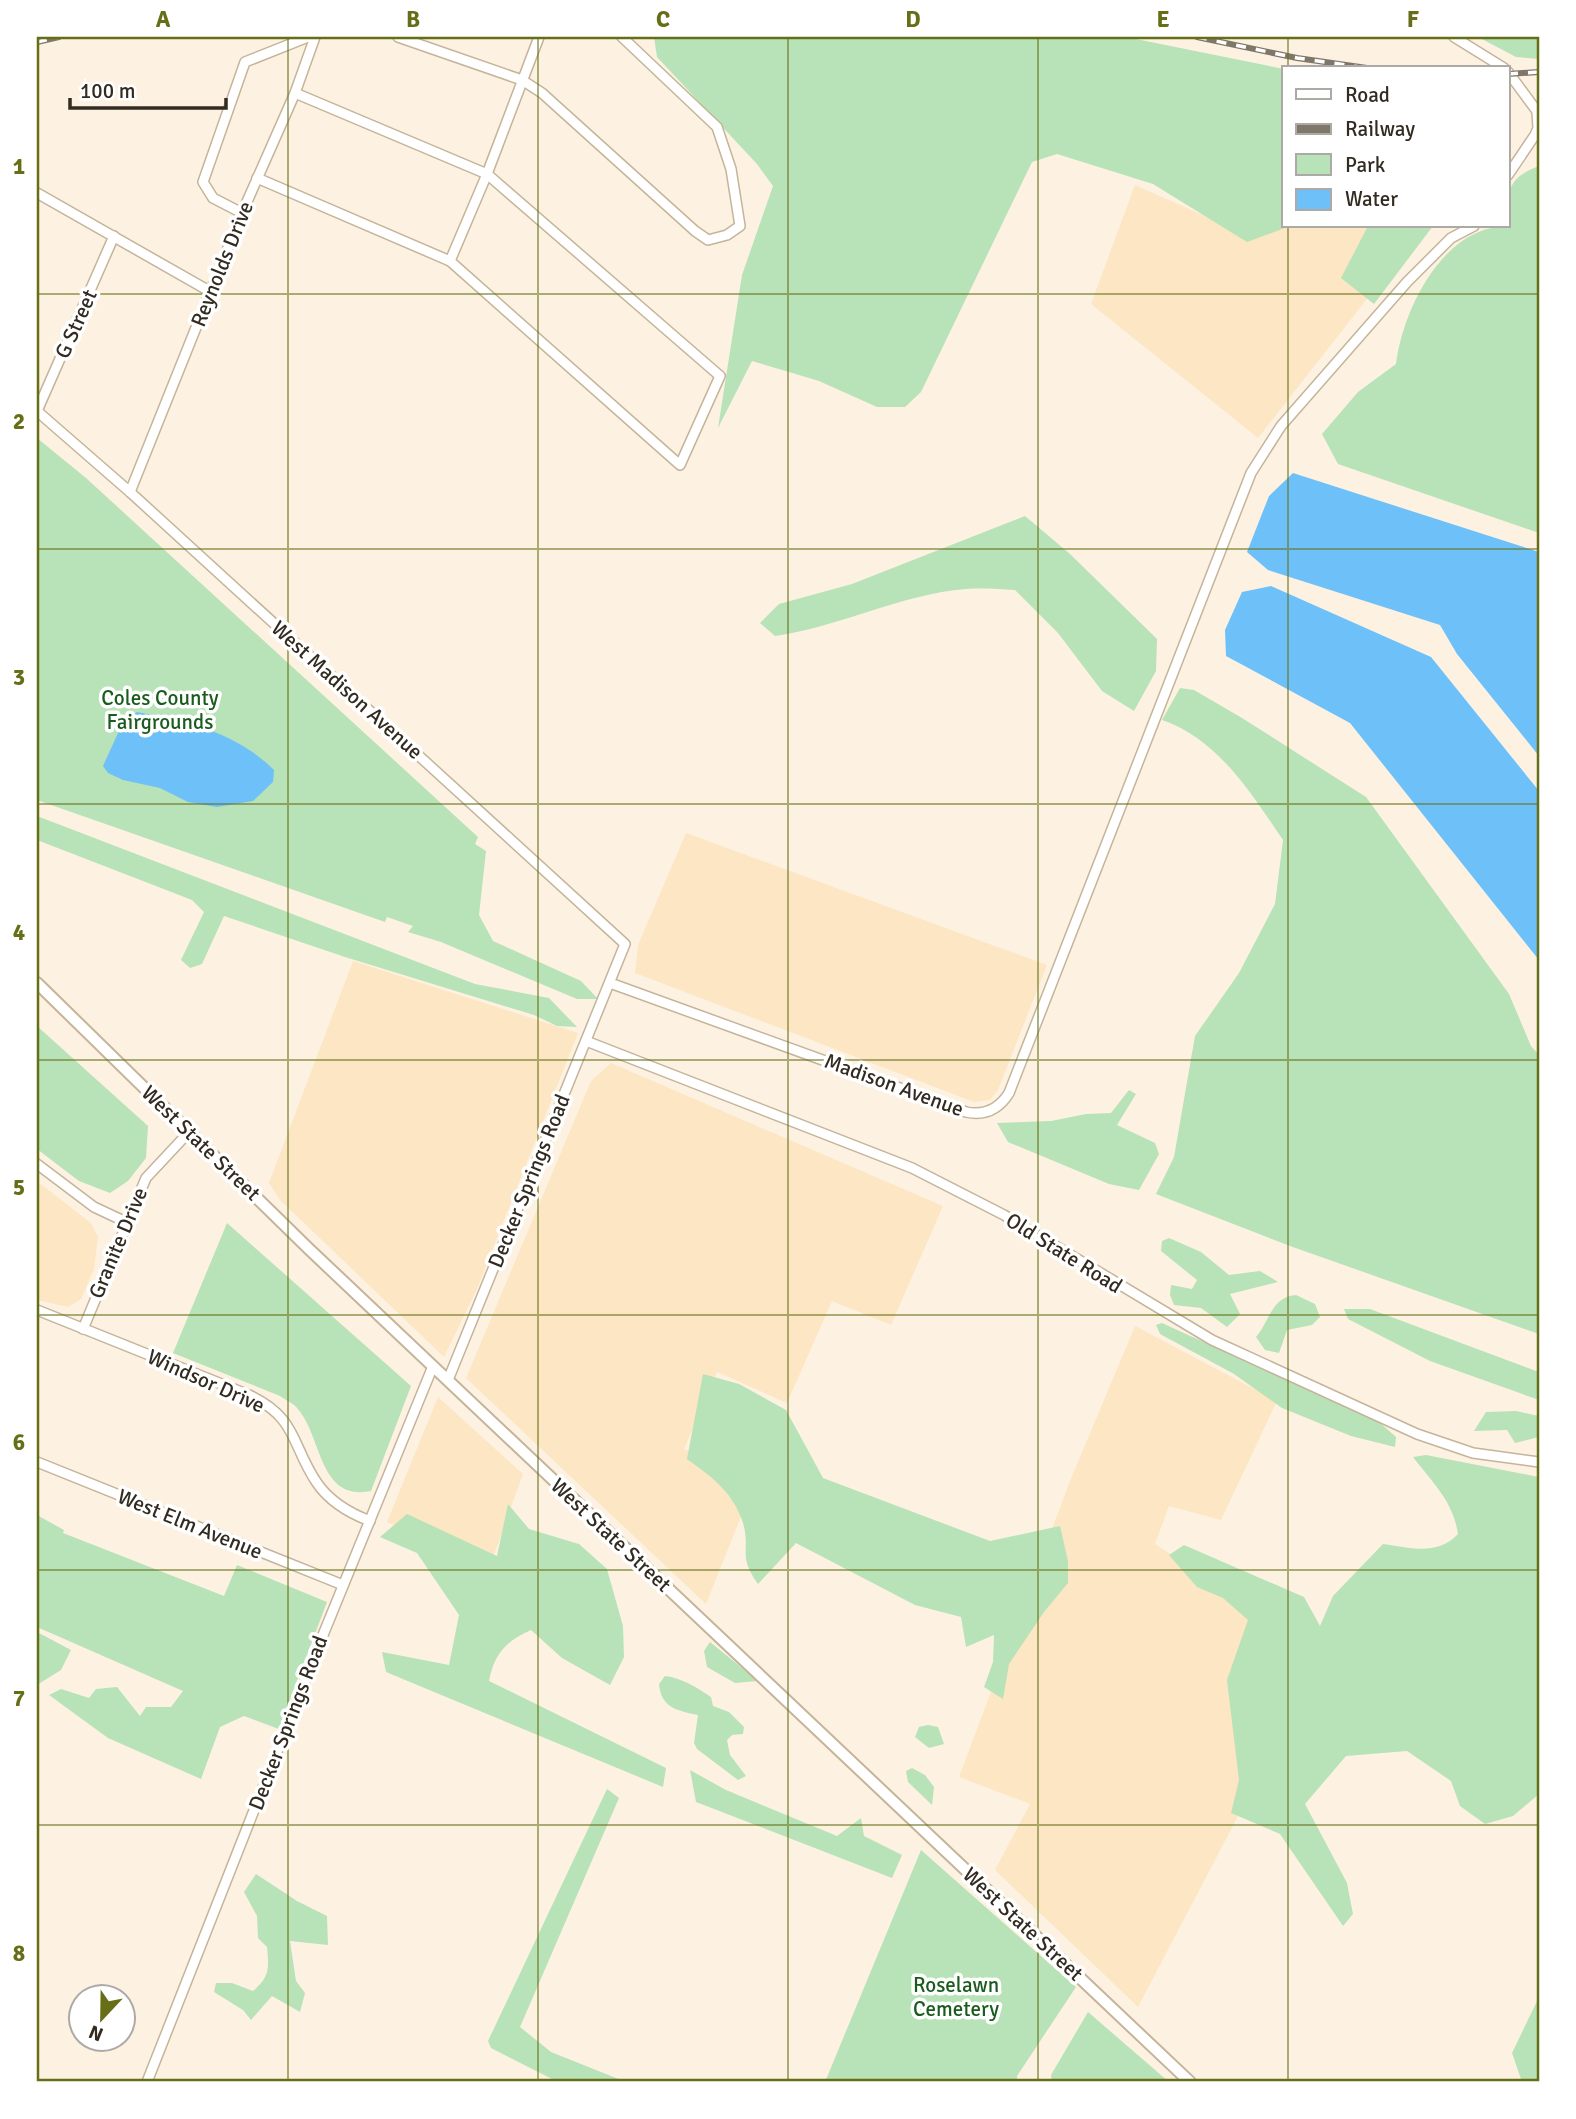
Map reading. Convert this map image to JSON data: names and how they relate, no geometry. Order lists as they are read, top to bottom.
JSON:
{
  "streets": {
    "street": [
      "Reynolds Drive",
      "G Street",
      "West Madison Avenue",
      "Madison Avenue",
      "West State Street",
      "Decker Springs Road",
      "Granite Drive",
      "Old State Road",
      "Windsor Drive",
      "West Elm Avenue"
    ]
  },
  "crossings": [
    ["Reynolds Drive", "West Madison Avenue"],
    ["G Street", "West Madison Avenue"],
    ["West Madison Avenue", "Madison Avenue"],
    ["West Madison Avenue", "Decker Springs Road"],
    ["Madison Avenue", "Decker Springs Road"],
    ["West State Street", "Decker Springs Road"],
    ["West State Street", "Granite Drive"],
    ["Decker Springs Road", "Old State Road"],
    ["Decker Springs Road", "Windsor Drive"],
    ["Decker Springs Road", "West Elm Avenue"],
    ["Granite Drive", "Windsor Drive"]
  ],
  "parks": ["Coles County Fairgrounds", "Roselawn Cemetery"],
  "legend": [
    "Road",
    "Railway",
    "Park",
    "Water"
  ],
  "scale_bar": "100 m",
  "north": "bottom",
  "grid": {
    "columns": [
      "A",
      "B",
      "C",
      "D",
      "E",
      "F"
    ],
    "rows": [
      "1",
      "2",
      "3",
      "4",
      "5",
      "6",
      "7",
      "8"
    ]
  }
}
